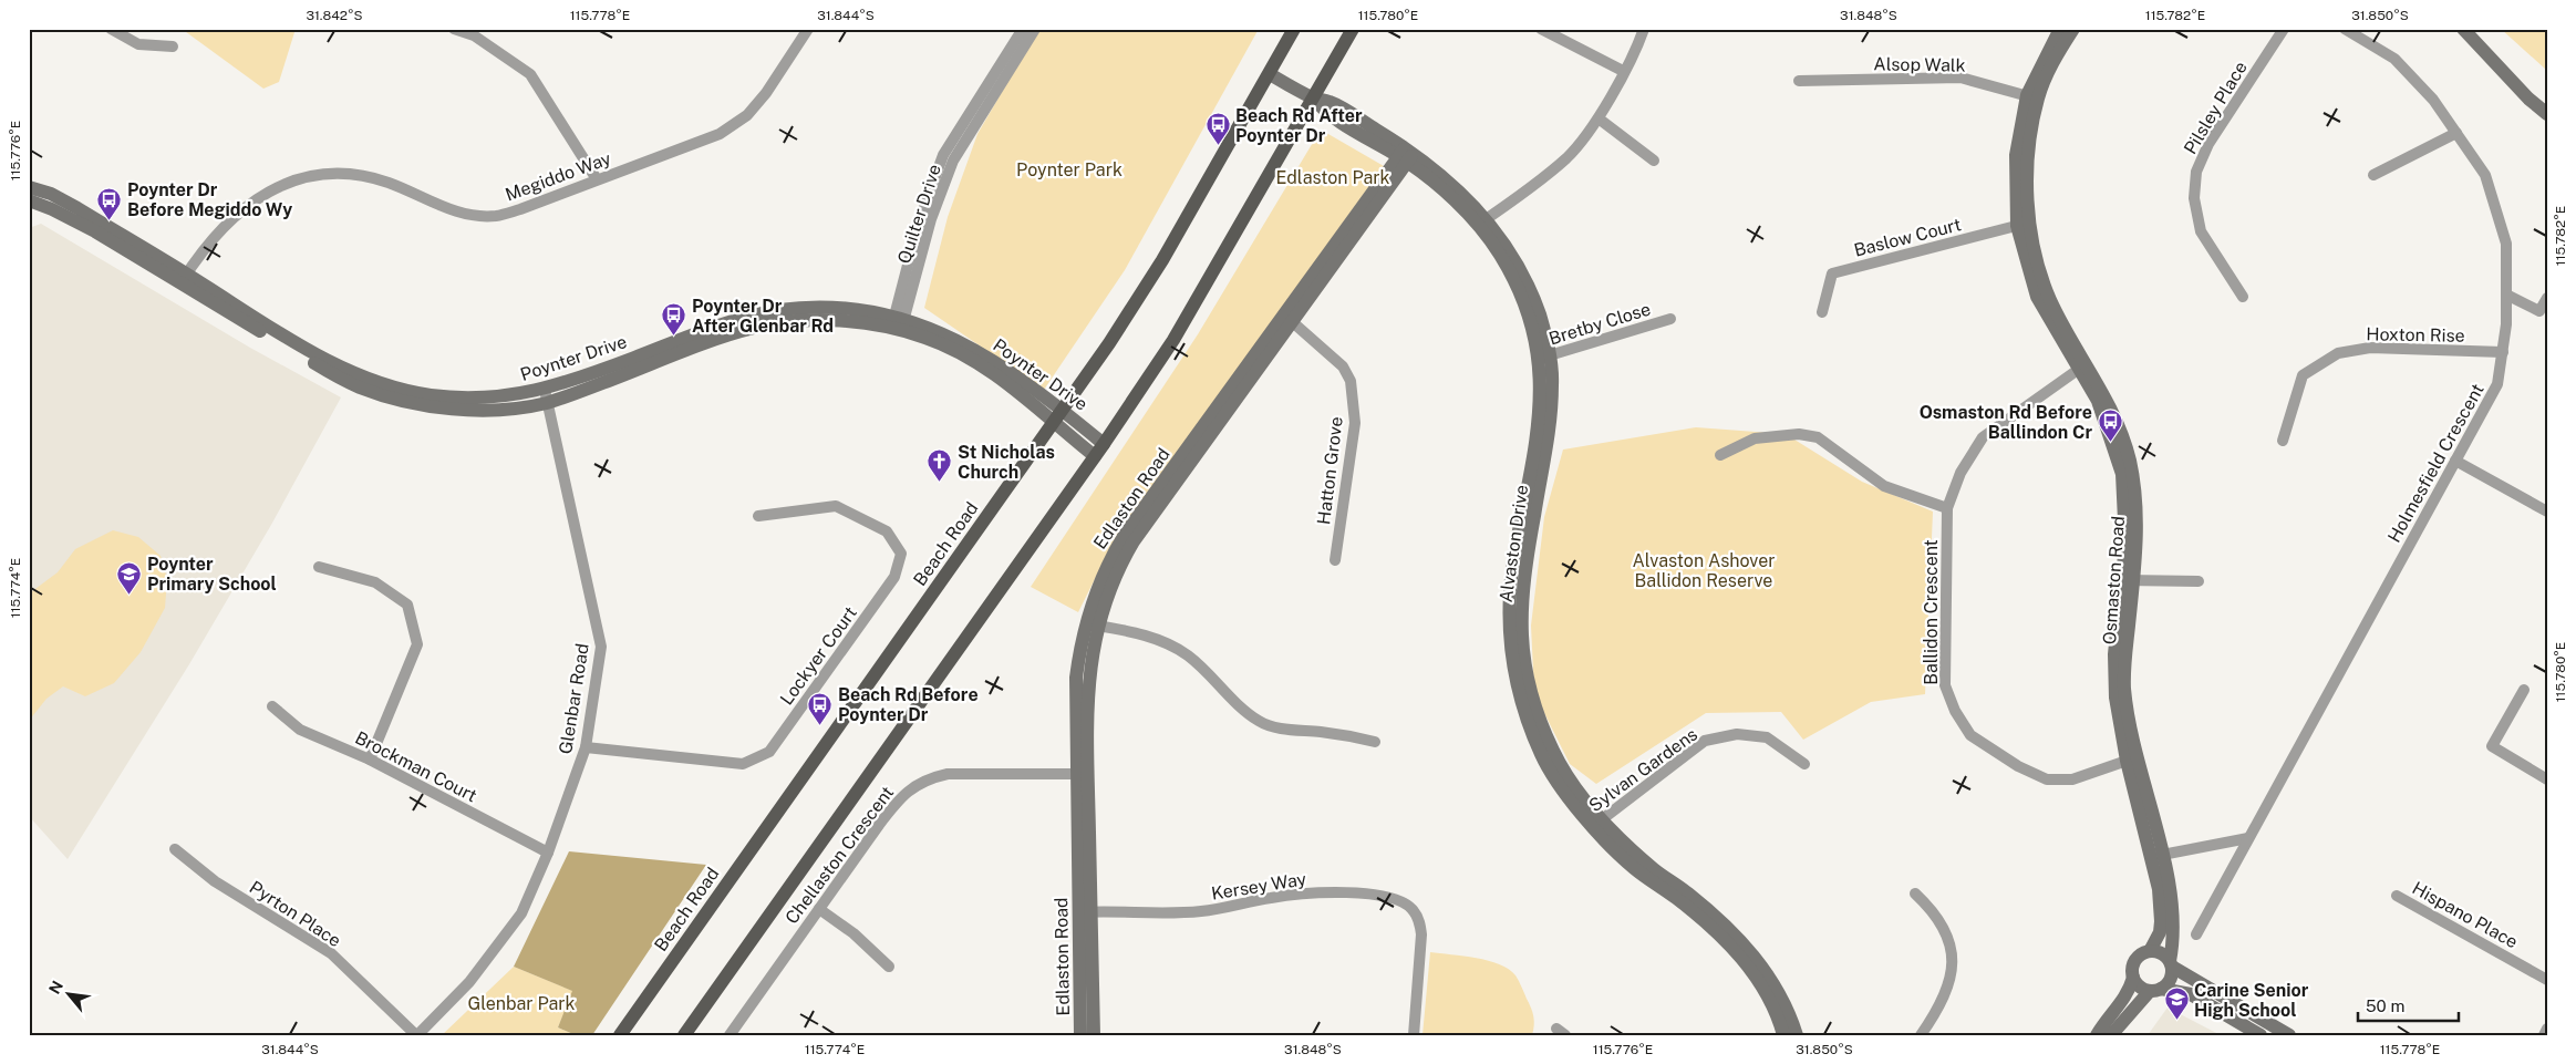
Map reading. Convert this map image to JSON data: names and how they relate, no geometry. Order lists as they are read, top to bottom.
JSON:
{
  "streets": {
    "main road": ["Beach Road"],
    "street": [
      "Alsop Walk",
      "Pilsley Place",
      "Megiddo Way",
      "Quilter Drive",
      "Baslow Court",
      "Bretby Close",
      "Hoxton Rise",
      "Poynter Drive",
      "Holmesfield Crescent",
      "Hatton Grove",
      "Edlaston Road",
      "Alvaston Drive",
      "Osmaston Road",
      "Ballidon Crescent",
      "Lockyer Court",
      "Glenbar Road",
      "Brockman Court",
      "Sylvan Gardens",
      "Chellaston Crescent",
      "Kersey Way",
      "Pyrton Place",
      "Hispano Place"
    ]
  },
  "crossings": [
    ["Alsop Walk", "Osmaston Road"],
    ["Megiddo Way", "Poynter Drive"],
    ["Quilter Drive", "Poynter Drive"],
    ["Baslow Court", "Osmaston Road"],
    ["Bretby Close", "Alvaston Drive"],
    ["Hoxton Rise", "Holmesfield Crescent"],
    ["Poynter Drive", "Beach Road"],
    ["Poynter Drive", "Glenbar Road"],
    ["Hatton Grove", "Edlaston Road"],
    ["Edlaston Road", "Alvaston Drive"],
    ["Edlaston Road", "Chellaston Crescent"],
    ["Edlaston Road", "Kersey Way"],
    ["Beach Road", "Alvaston Drive"],
    ["Alvaston Drive", "Sylvan Gardens"],
    ["Osmaston Road", "Ballidon Crescent"],
    ["Lockyer Court", "Glenbar Road"],
    ["Glenbar Road", "Brockman Court"],
    ["Glenbar Road", "Pyrton Place"]
  ],
  "parks": [
    "Poynter Park",
    "Edlaston Park",
    "Alvaston Ashover Ballidon Reserve",
    "Glenbar Park"
  ],
  "places": {
    "bus stop": [
      "Beach Rd After Poynter Dr",
      "Poynter Dr Before Megiddo Wy",
      "Poynter Dr After Glenbar Rd",
      "Osmaston Rd Before Ballindon Cr",
      "Beach Rd Before Poynter Dr"
    ],
    "church": ["St Nicholas Church"],
    "school or university": ["Poynter Primary School", "Carine Senior High School"]
  },
  "scale_bar": "50 m",
  "north": "top left",
  "coordinates": [
    "31.842°S",
    "115.778°E",
    "31.844°S",
    "115.780°E",
    "31.848°S",
    "115.782°E",
    "31.850°S",
    "115.776°E",
    "115.774°E"
  ]
}
